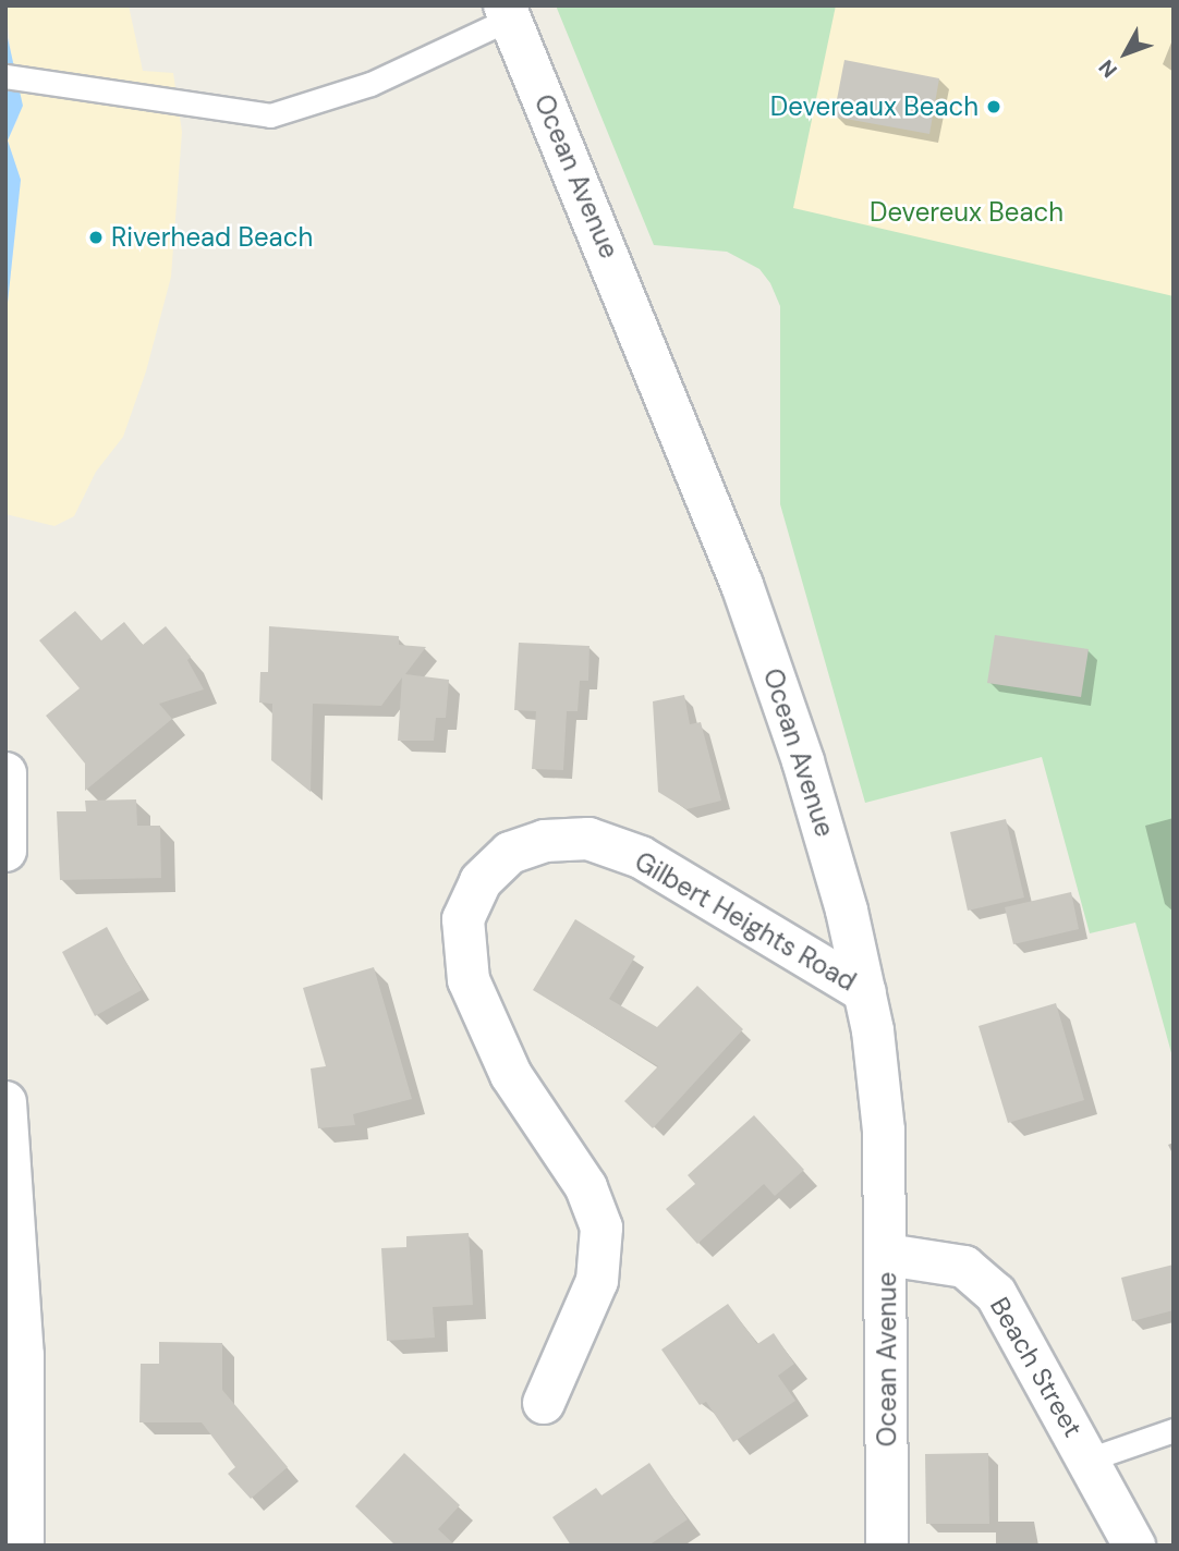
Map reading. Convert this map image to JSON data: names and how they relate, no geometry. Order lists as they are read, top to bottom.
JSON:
{
  "streets": {
    "street": ["Ocean Avenue", "Gilbert Heights Road", "Beach Street"]
  },
  "crossings": [
    ["Ocean Avenue", "Gilbert Heights Road"],
    ["Ocean Avenue", "Beach Street"]
  ],
  "parks": ["Devereux Beach"],
  "places": ["Devereaux Beach", "Riverhead Beach"],
  "north": "bottom left"
}
